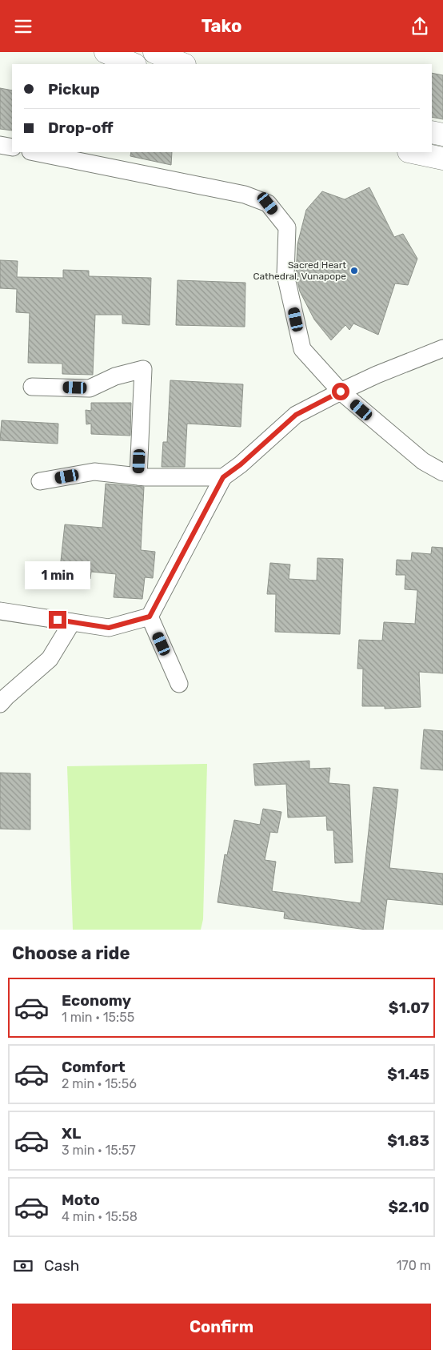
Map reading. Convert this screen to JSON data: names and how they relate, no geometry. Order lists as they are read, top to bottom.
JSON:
{
  "places": ["Sacred Heart Cathedral, Vunapope"],
  "page": {
    "header": "Tako",
    "banner": ["Pickup", "Drop-off"],
    "bubble": "1 min",
    "heading": "Choose a ride",
    "list": [
      {
        "name": "Economy",
        "note": "1 min · 15:55",
        "value": "$1.07"
      },
      {
        "name": "Comfort",
        "note": "2 min · 15:56",
        "value": "$1.45"
      },
      {
        "name": "XL",
        "note": "3 min · 15:57",
        "value": "$1.83"
      },
      {
        "name": "Moto",
        "note": "4 min · 15:58",
        "value": "$2.10"
      }
    ],
    "pay": ["Cash", "170 m"],
    "buttons": "Confirm"
  }
}
